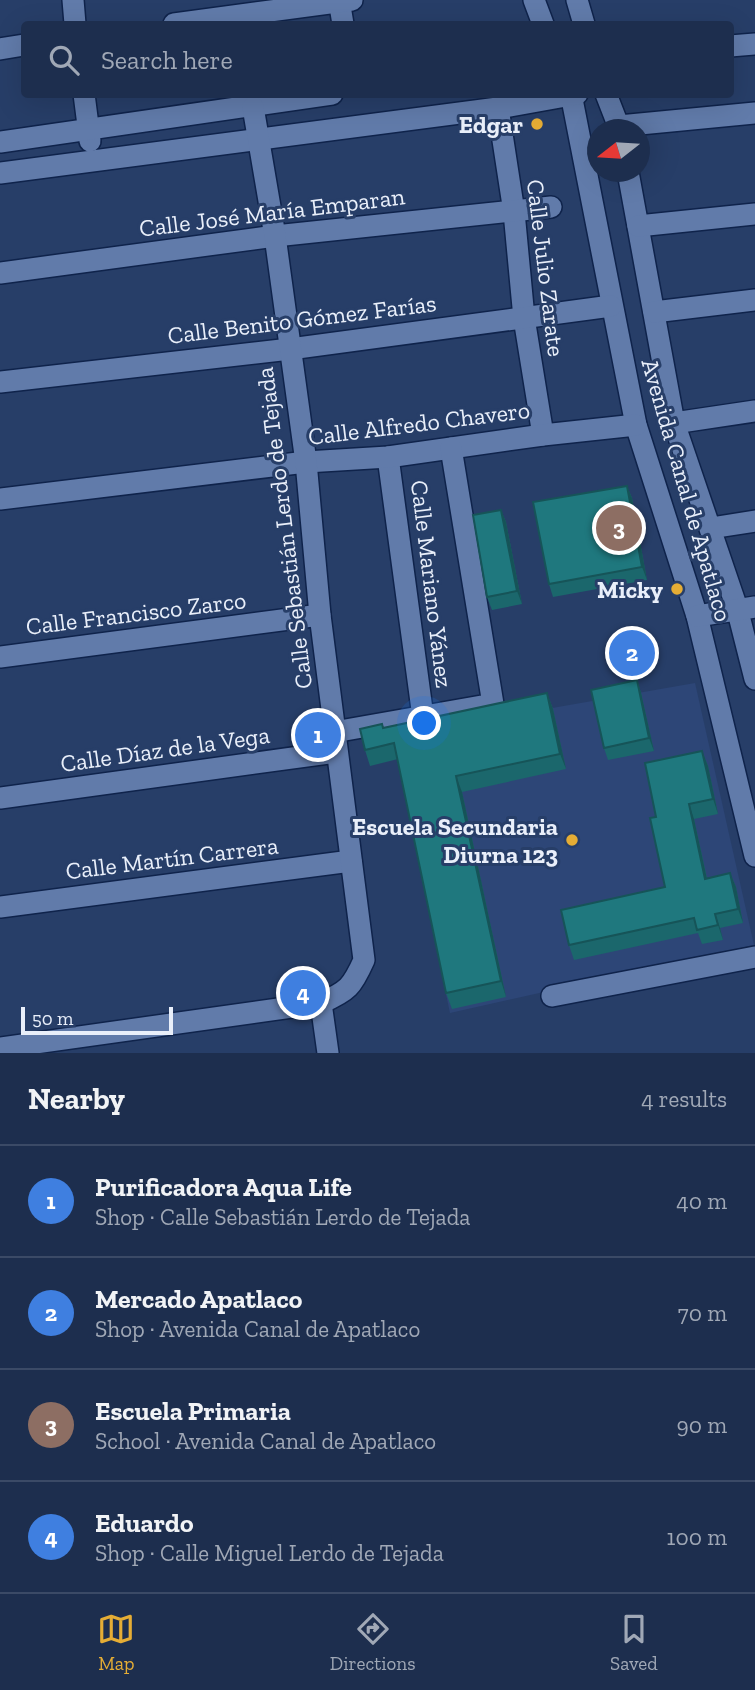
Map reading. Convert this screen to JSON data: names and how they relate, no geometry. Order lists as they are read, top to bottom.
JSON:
{
  "streets": {
    "street": [
      "Calle José María Emparan",
      "Calle Julio Zarate",
      "Calle Benito Gómez Farías",
      "Calle Alfredo Chavero",
      "Avenida Canal de Apatlaco",
      "Calle Sebastián Lerdo de Tejada",
      "Calle Mariano Yánez",
      "Calle Francisco Zarco",
      "Calle Díaz de la Vega",
      "Calle Martín Carrera"
    ]
  },
  "crossings": [
    ["Calle José María Emparan", "Calle Julio Zarate"],
    ["Calle José María Emparan", "Calle Sebastián Lerdo de Tejada"],
    ["Calle Julio Zarate", "Calle Benito Gómez Farías"],
    ["Calle Julio Zarate", "Calle Alfredo Chavero"],
    ["Calle Benito Gómez Farías", "Avenida Canal de Apatlaco"],
    ["Calle Benito Gómez Farías", "Calle Sebastián Lerdo de Tejada"],
    ["Calle Alfredo Chavero", "Avenida Canal de Apatlaco"],
    ["Calle Alfredo Chavero", "Calle Sebastián Lerdo de Tejada"],
    ["Calle Alfredo Chavero", "Calle Mariano Yánez"],
    ["Calle Alfredo Chavero", "Calle Díaz de la Vega"],
    ["Calle Sebastián Lerdo de Tejada", "Calle Francisco Zarco"],
    ["Calle Sebastián Lerdo de Tejada", "Calle Díaz de la Vega"],
    ["Calle Sebastián Lerdo de Tejada", "Calle Martín Carrera"],
    ["Calle Mariano Yánez", "Calle Díaz de la Vega"]
  ],
  "places": ["Edgar", "Micky", "Escuela Secundaria Diurna 123"],
  "scale_bar": "50 m",
  "north": "left",
  "page": {
    "search": "Search here",
    "pins": [
      "3",
      "2",
      "1",
      "4"
    ],
    "scale": "50 m",
    "heading": ["Nearby", "4 results"],
    "list": [
      {
        "mark": "1",
        "name": "Purificadora Aqua Life",
        "note": "Shop · Calle Sebastián Lerdo de Tejada",
        "value": "40 m"
      },
      {
        "mark": "2",
        "name": "Mercado Apatlaco",
        "note": "Shop · Avenida Canal de Apatlaco",
        "value": "70 m"
      },
      {
        "mark": "3",
        "name": "Escuela Primaria",
        "note": "School · Avenida Canal de Apatlaco",
        "value": "90 m"
      },
      {
        "mark": "4",
        "name": "Eduardo",
        "note": "Shop · Calle Miguel Lerdo de Tejada",
        "value": "100 m"
      }
    ],
    "nav": ["Map", "Directions", "Saved"]
  }
}
